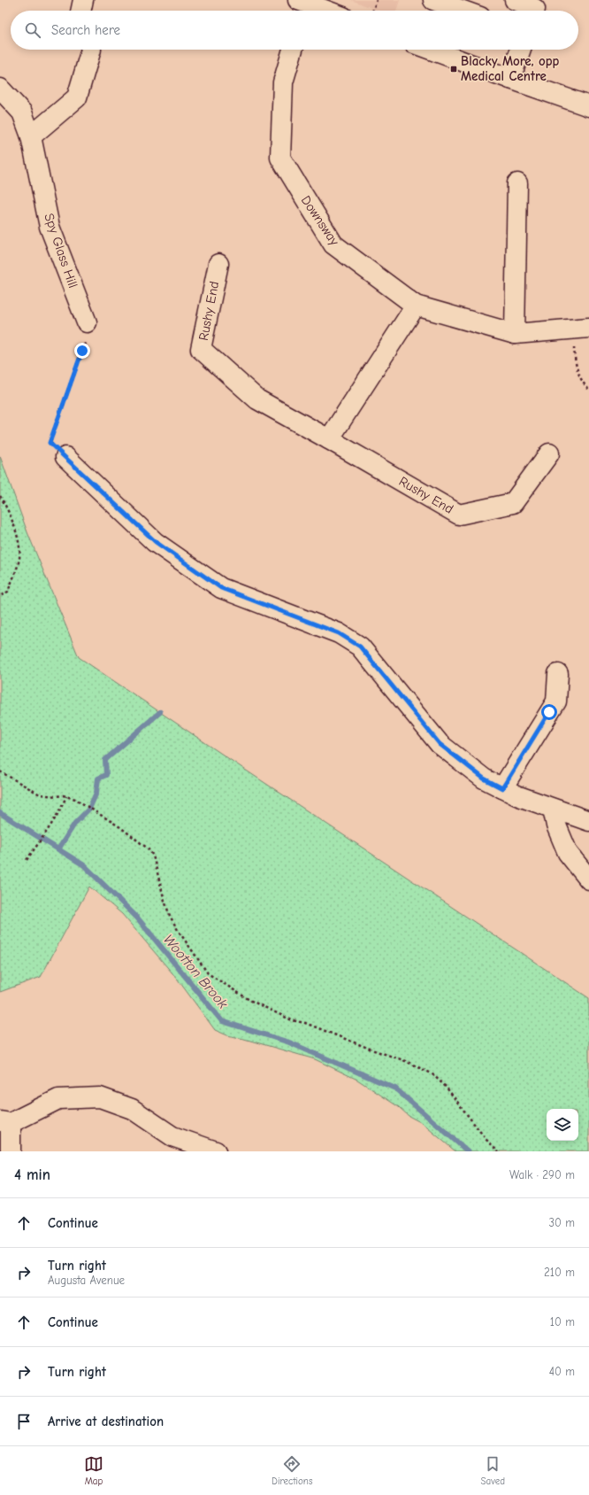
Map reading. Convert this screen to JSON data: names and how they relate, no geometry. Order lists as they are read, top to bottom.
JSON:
{
  "streets": {
    "street": ["Downsway", "Spy Glass Hill", "Rushy End"]
  },
  "water": ["Wootton Brook"],
  "places": {
    "transit": ["Blacky More, opp Medical Centre"]
  },
  "page": {
    "search": "Search here",
    "heading": ["4 min", "Walk · 290 m"],
    "list": [
      ["Continue", "30 m"],
      ["Turn right", "Augusta Avenue", "210 m"],
      ["Continue", "10 m"],
      ["Turn right", "40 m"],
      "Arrive at destination"
    ],
    "nav": ["Map", "Directions", "Saved"]
  }
}
